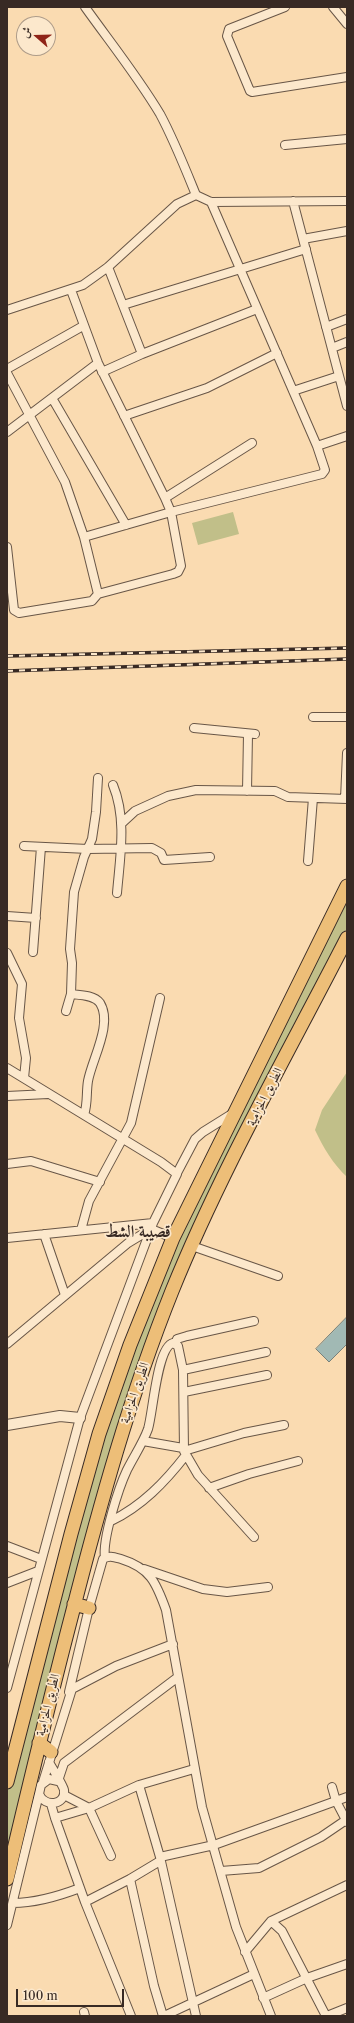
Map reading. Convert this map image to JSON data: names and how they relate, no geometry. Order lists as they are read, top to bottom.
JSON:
{
  "streets": {
    "highway": ["الطريق الحزامية"]
  },
  "districts": ["قصيبة الشط"],
  "scale_bar": "100 m",
  "north": "left"
}
